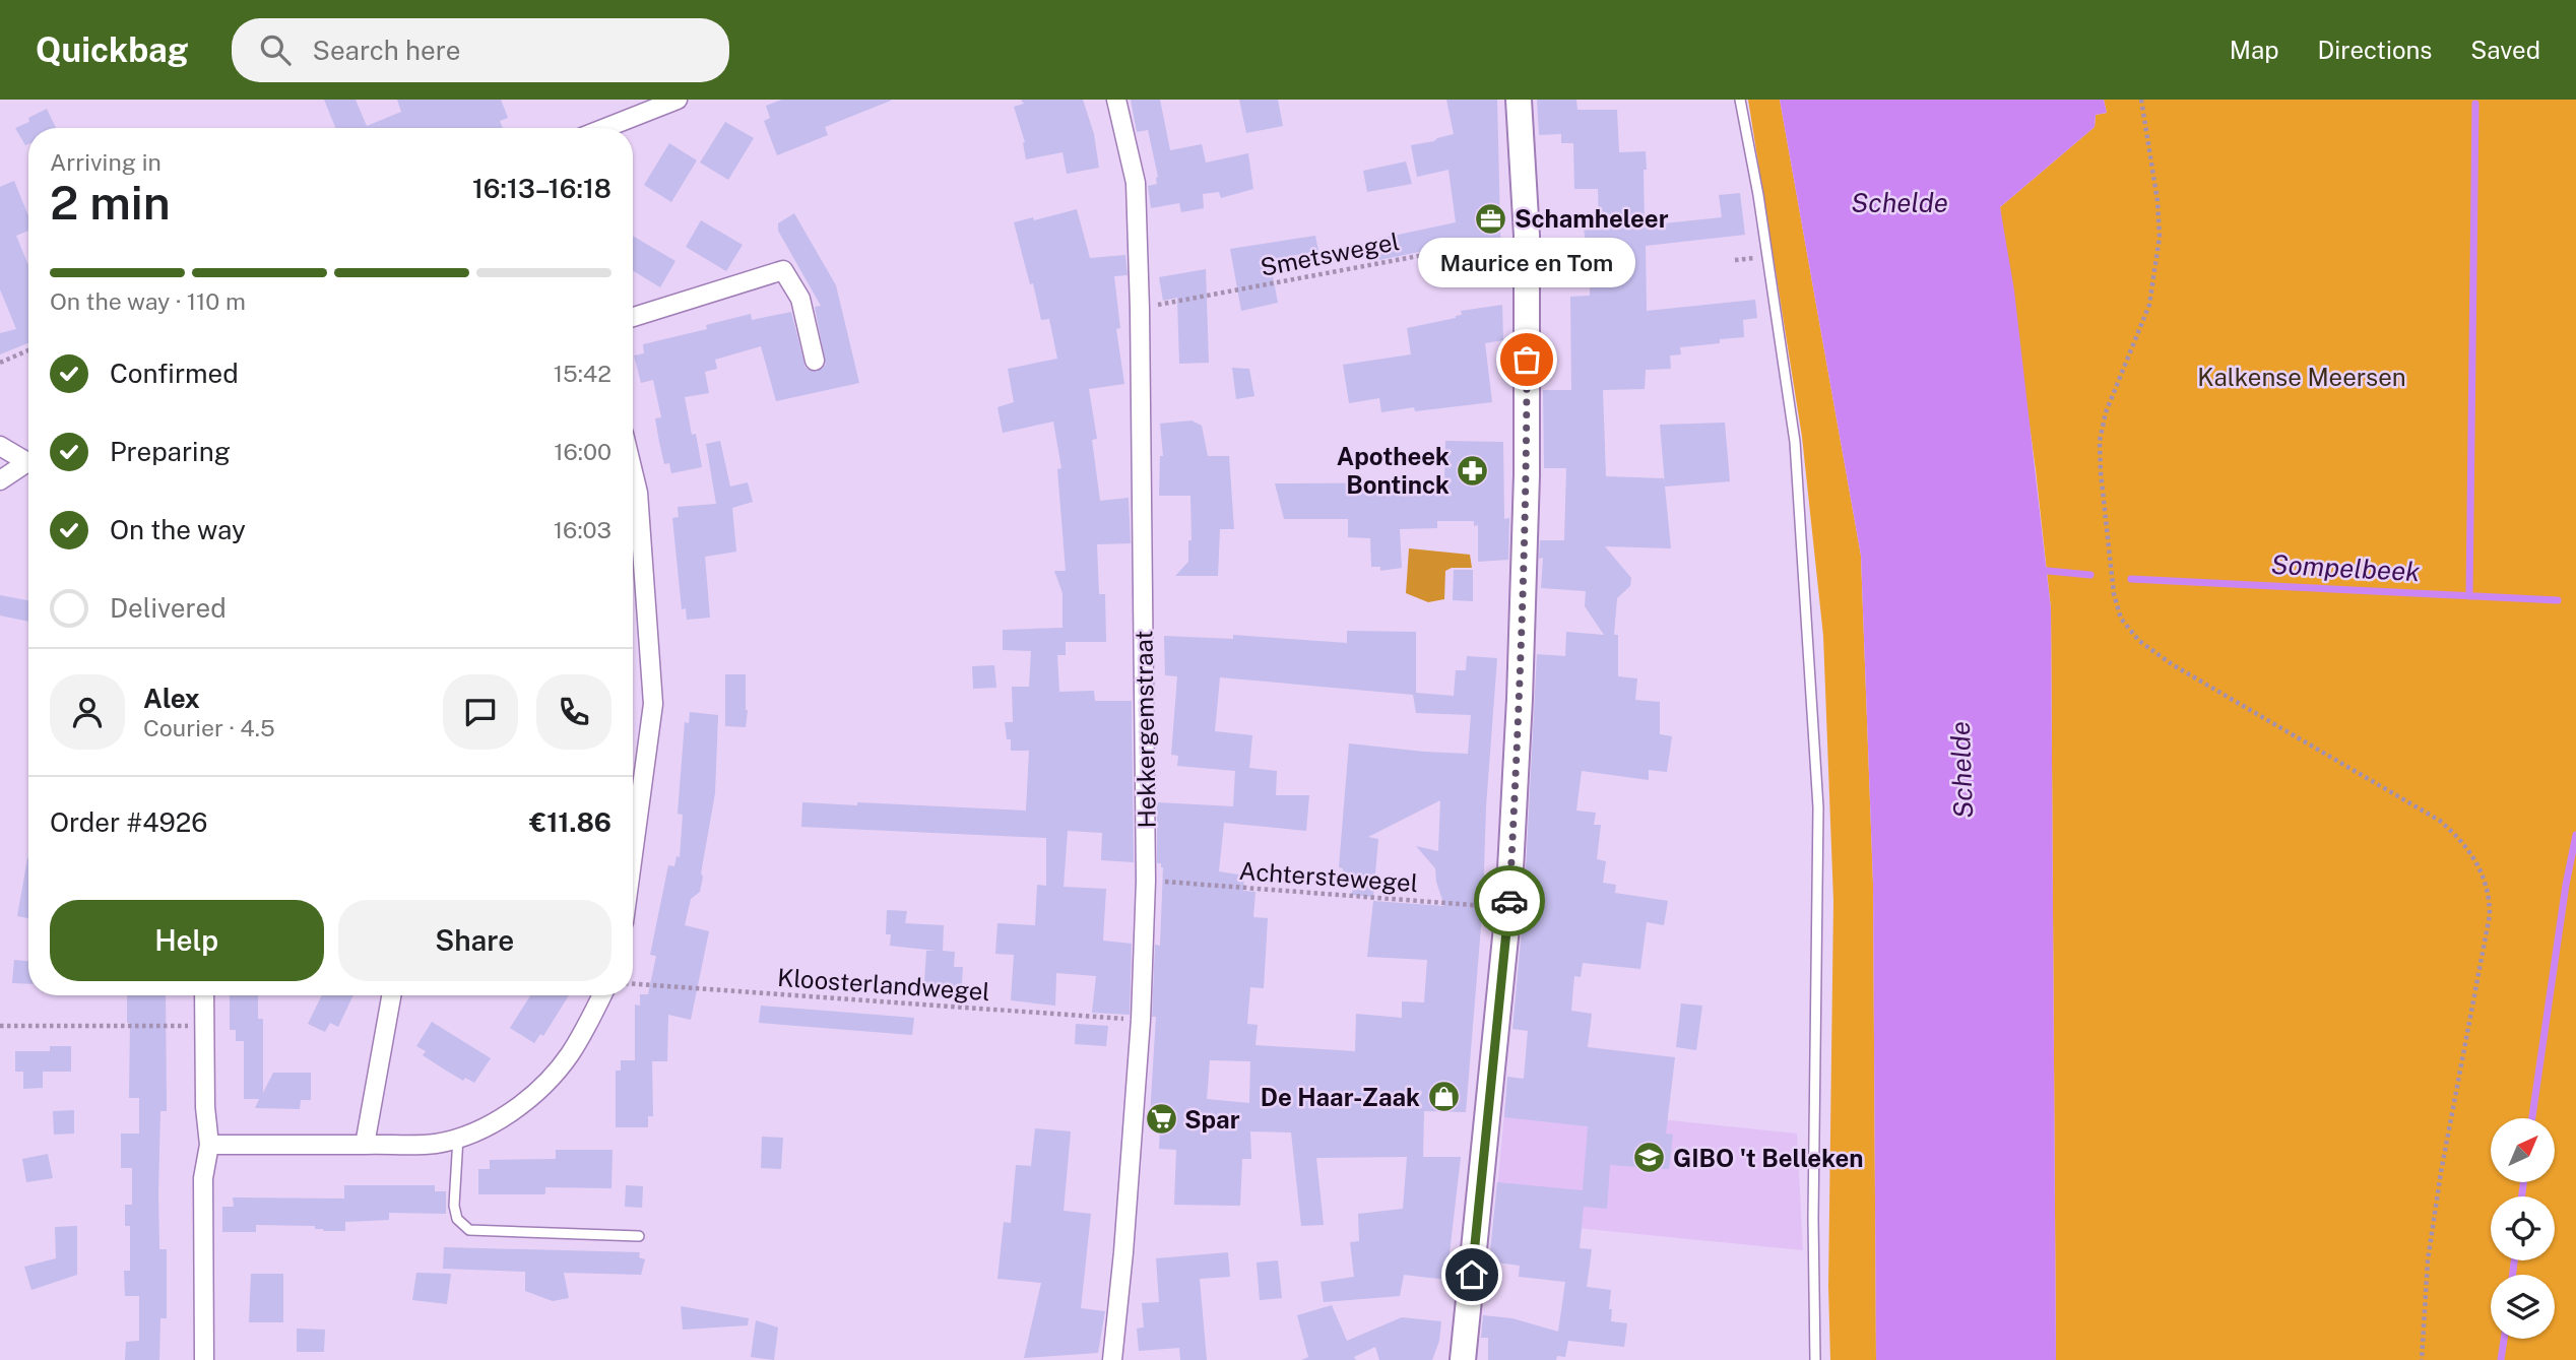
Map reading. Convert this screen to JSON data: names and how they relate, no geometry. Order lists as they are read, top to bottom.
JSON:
{
  "streets": {
    "street": ["Hekkergemstraat"],
    "path": ["Smetswegel", "Achterstewegel", "Kloosterlandwegel"]
  },
  "crossings": [
    ["Smetswegel", "Hekkergemstraat"],
    ["Hekkergemstraat", "Achterstewegel"],
    ["Hekkergemstraat", "Kloosterlandwegel"]
  ],
  "water": ["Schelde", "Sompelbeek"],
  "parks": ["Kalkense Meersen"],
  "places": {
    "office": ["Schamheleer"],
    "other": ["Maurice en Tom"],
    "pharmacy": ["Apotheek Bontinck"],
    "shop": ["De Haar-Zaak"],
    "supermarket": ["Spar"],
    "school or university": ["GIBO 't Belleken"]
  },
  "north": "top right",
  "page": {
    "header": "Quickbag",
    "search": "Search here",
    "nav": ["Map", "Directions", "Saved"],
    "heading": ["2 min", "Arriving in", "16:13–16:18"],
    "panel": [
      "Alex",
      "Courier · 4.5",
      "Order #4926",
      "€11.86"
    ],
    "bubble": "Maurice en Tom",
    "bar": "On the way · 110 m",
    "list": [
      ["Confirmed", "15:42"],
      ["Preparing", "16:00"],
      ["On the way", "16:03"],
      "Delivered"
    ],
    "buttons": ["Help", "Share"]
  }
}
